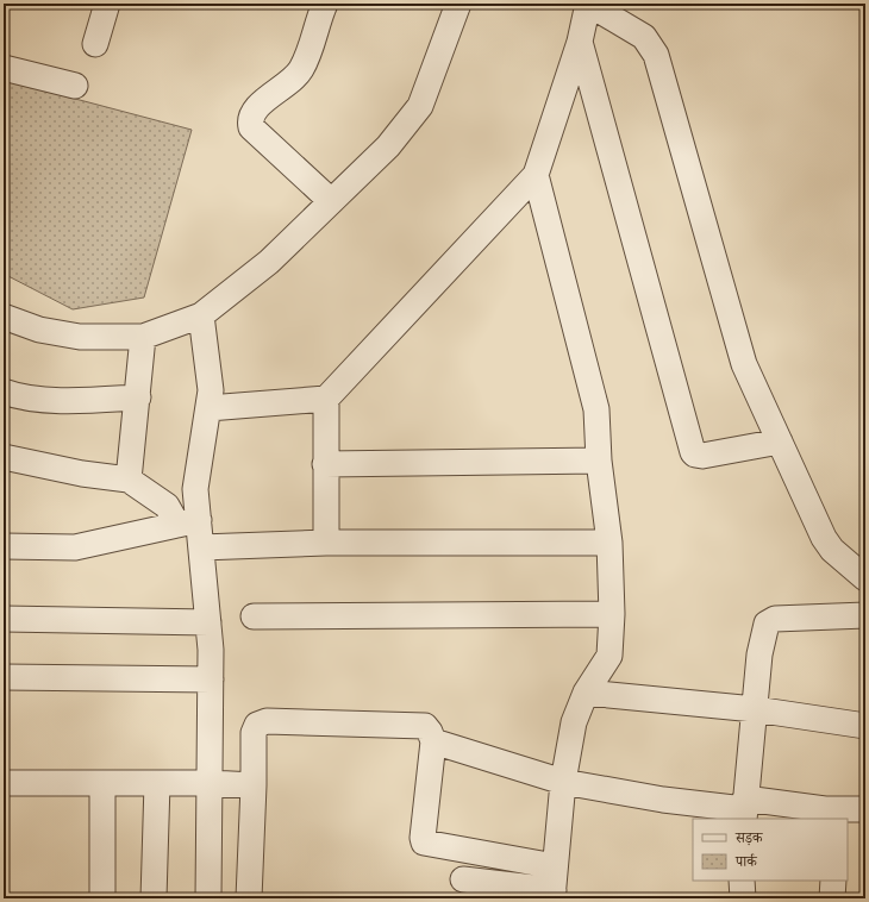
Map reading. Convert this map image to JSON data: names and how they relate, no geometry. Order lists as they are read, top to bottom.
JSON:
{
  "legend": ["सड़क", "पार्क"]
}
